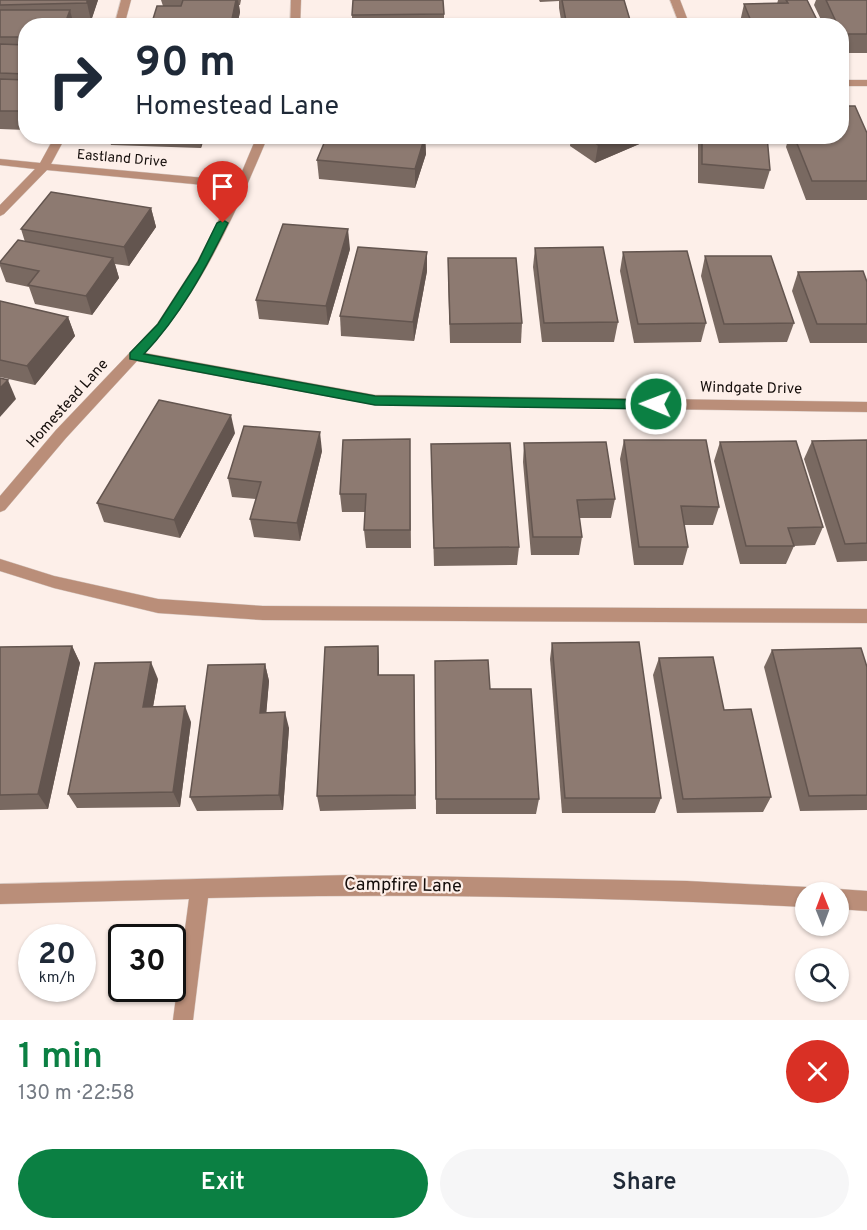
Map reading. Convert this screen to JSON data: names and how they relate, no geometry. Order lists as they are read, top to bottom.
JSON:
{
  "streets": {
    "street": [
      "Eastland Drive",
      "Windgate Drive",
      "Homestead Lane",
      "Campfire Lane"
    ]
  },
  "crossings": [
    ["Eastland Drive", "Homestead Lane"],
    ["Windgate Drive", "Homestead Lane"]
  ],
  "north": "top",
  "page": {
    "turn": ["90 m", "Homestead Lane"],
    "speed": "20 km/h",
    "limit": "30",
    "heading": ["1 min", "130 m · 22:58"],
    "buttons": ["Exit", "Share"]
  }
}
